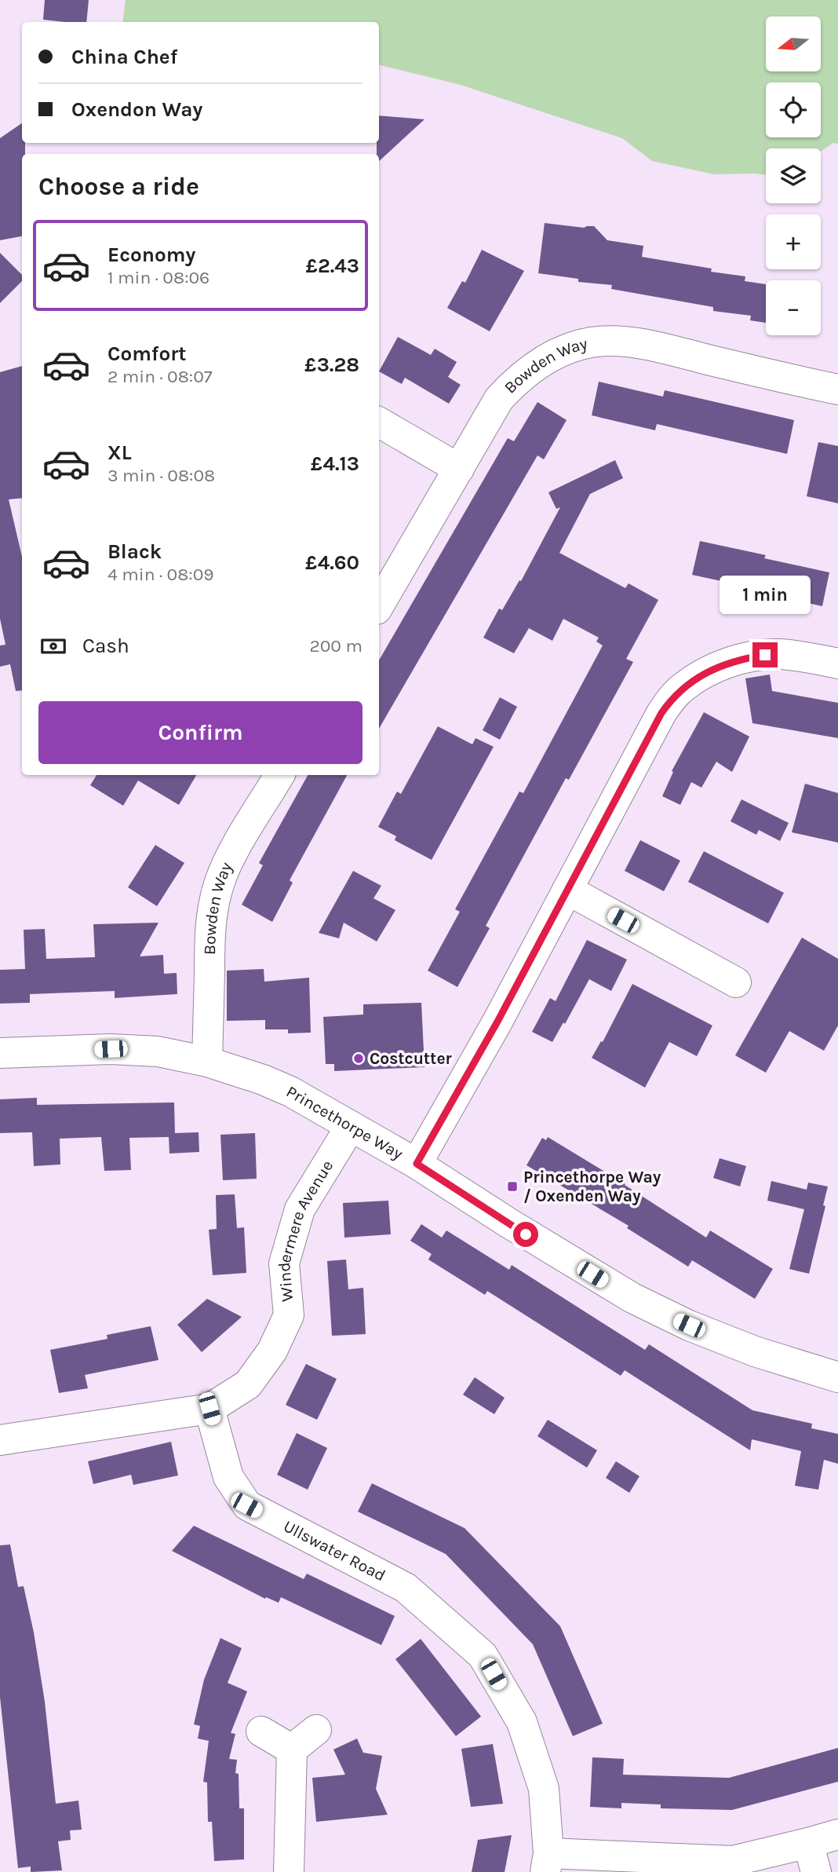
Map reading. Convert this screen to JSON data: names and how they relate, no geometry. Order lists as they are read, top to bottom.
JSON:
{
  "streets": {
    "street": [
      "Bowden Way",
      "Princethorpe Way",
      "Windermere Avenue",
      "Ullswater Road"
    ]
  },
  "crossings": [
    ["Bowden Way", "Princethorpe Way"],
    ["Princethorpe Way", "Windermere Avenue"],
    ["Windermere Avenue", "Ullswater Road"]
  ],
  "places": {
    "other": ["Costcutter"],
    "transit": ["Princethorpe Way / Oxenden Way"]
  },
  "north": "left",
  "page": {
    "map_buttons": ["+", "−"],
    "banner": ["China Chef", "Oxendon Way"],
    "heading": "Choose a ride",
    "list": [
      {
        "name": "Economy",
        "note": "1 min · 08:06",
        "value": "£2.43"
      },
      {
        "name": "Comfort",
        "note": "2 min · 08:07",
        "value": "£3.28"
      },
      {
        "name": "XL",
        "note": "3 min · 08:08",
        "value": "£4.13"
      },
      {
        "name": "Black",
        "note": "4 min · 08:09",
        "value": "£4.60"
      }
    ],
    "bubble": "1 min",
    "pay": ["Cash", "200 m"],
    "buttons": "Confirm"
  }
}
